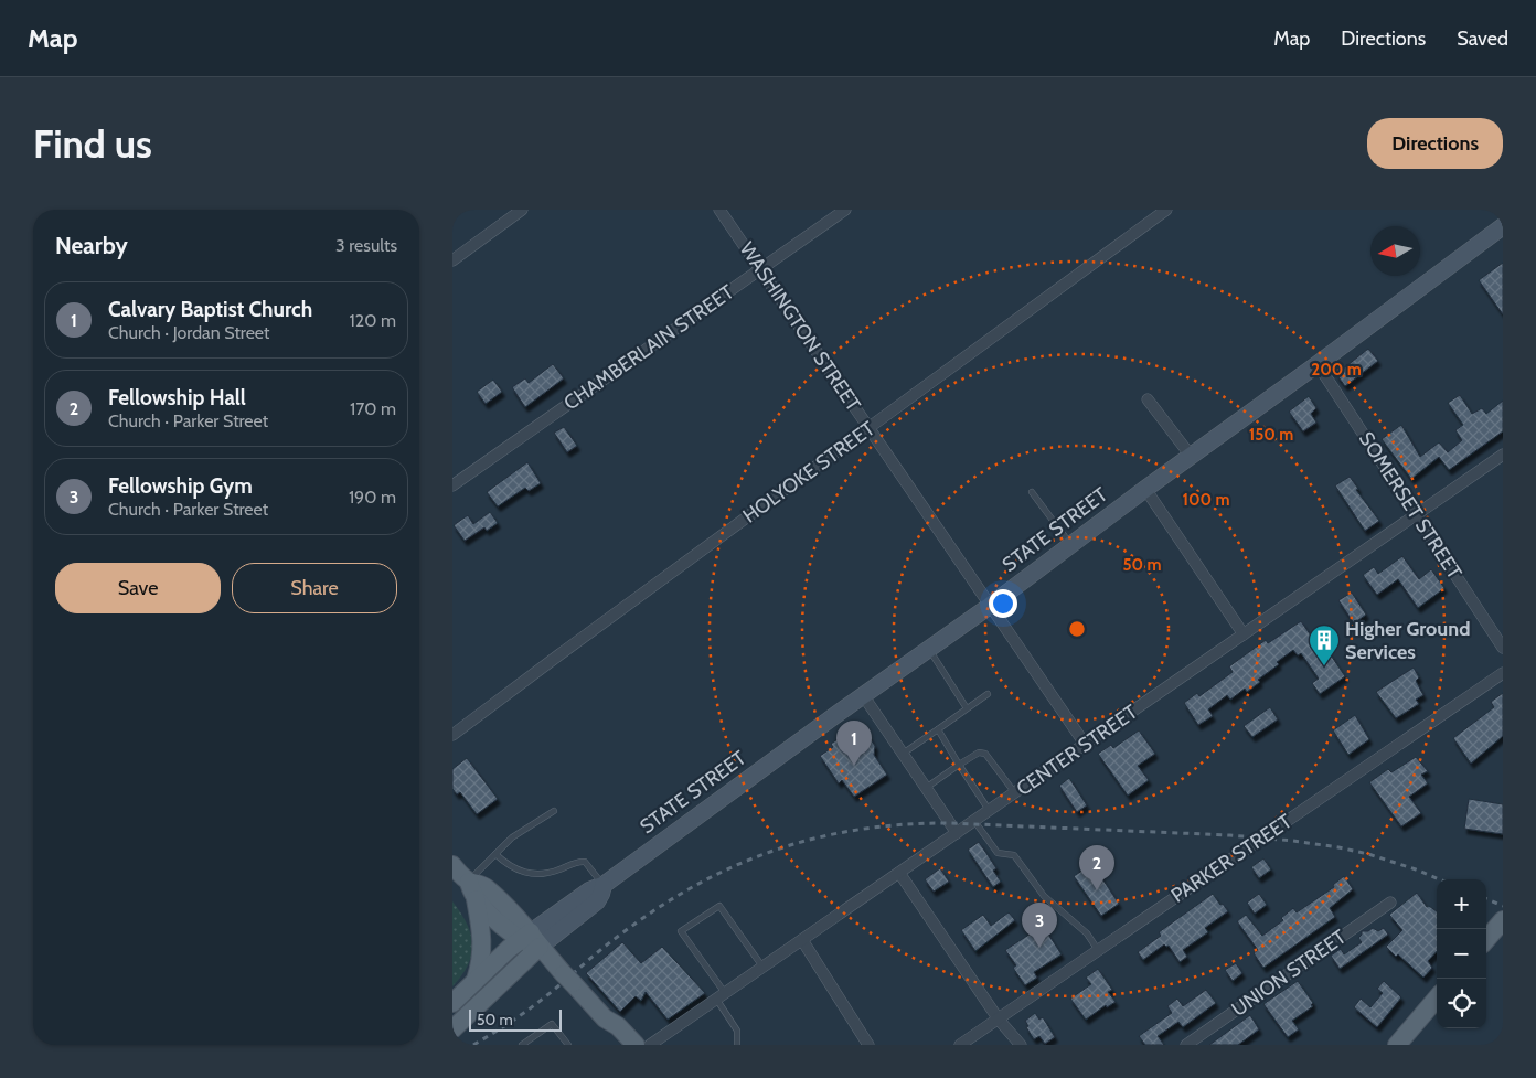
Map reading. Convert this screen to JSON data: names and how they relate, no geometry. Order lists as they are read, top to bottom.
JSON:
{
  "streets": {
    "main road": ["STATE STREET"],
    "street": [
      "WASHINGTON STREET",
      "CHAMBERLAIN STREET",
      "HOLYOKE STREET",
      "SOMERSET STREET",
      "CENTER STREET",
      "PARKER STREET",
      "UNION STREET"
    ]
  },
  "crossings": [
    ["WASHINGTON STREET", "CHAMBERLAIN STREET"],
    ["WASHINGTON STREET", "HOLYOKE STREET"],
    ["WASHINGTON STREET", "STATE STREET"],
    ["WASHINGTON STREET", "CENTER STREET"],
    ["SOMERSET STREET", "STATE STREET"],
    ["SOMERSET STREET", "CENTER STREET"]
  ],
  "places": {
    "building": ["Higher Ground Services"]
  },
  "scale_bar": "50 m",
  "north": "left",
  "page": {
    "header": "Map",
    "nav": ["Map", "Directions", "Saved"],
    "buttons": [
      "Directions",
      ["Save", "Share"]
    ],
    "title": "Find us",
    "heading": ["Nearby", "3 results"],
    "list": [
      {
        "mark": "1",
        "name": "Calvary Baptist Church",
        "note": "Church · Jordan Street",
        "value": "120 m"
      },
      {
        "mark": "2",
        "name": "Fellowship Hall",
        "note": "Church · Parker Street",
        "value": "170 m"
      },
      {
        "mark": "3",
        "name": "Fellowship Gym",
        "note": "Church · Parker Street",
        "value": "190 m"
      }
    ],
    "pins": ["1", "2", "3"],
    "map_buttons": ["+", "−"],
    "scale": "50 m"
  },
  "rings": [
    "200 m",
    "150 m",
    "100 m",
    "50 m"
  ]
}
